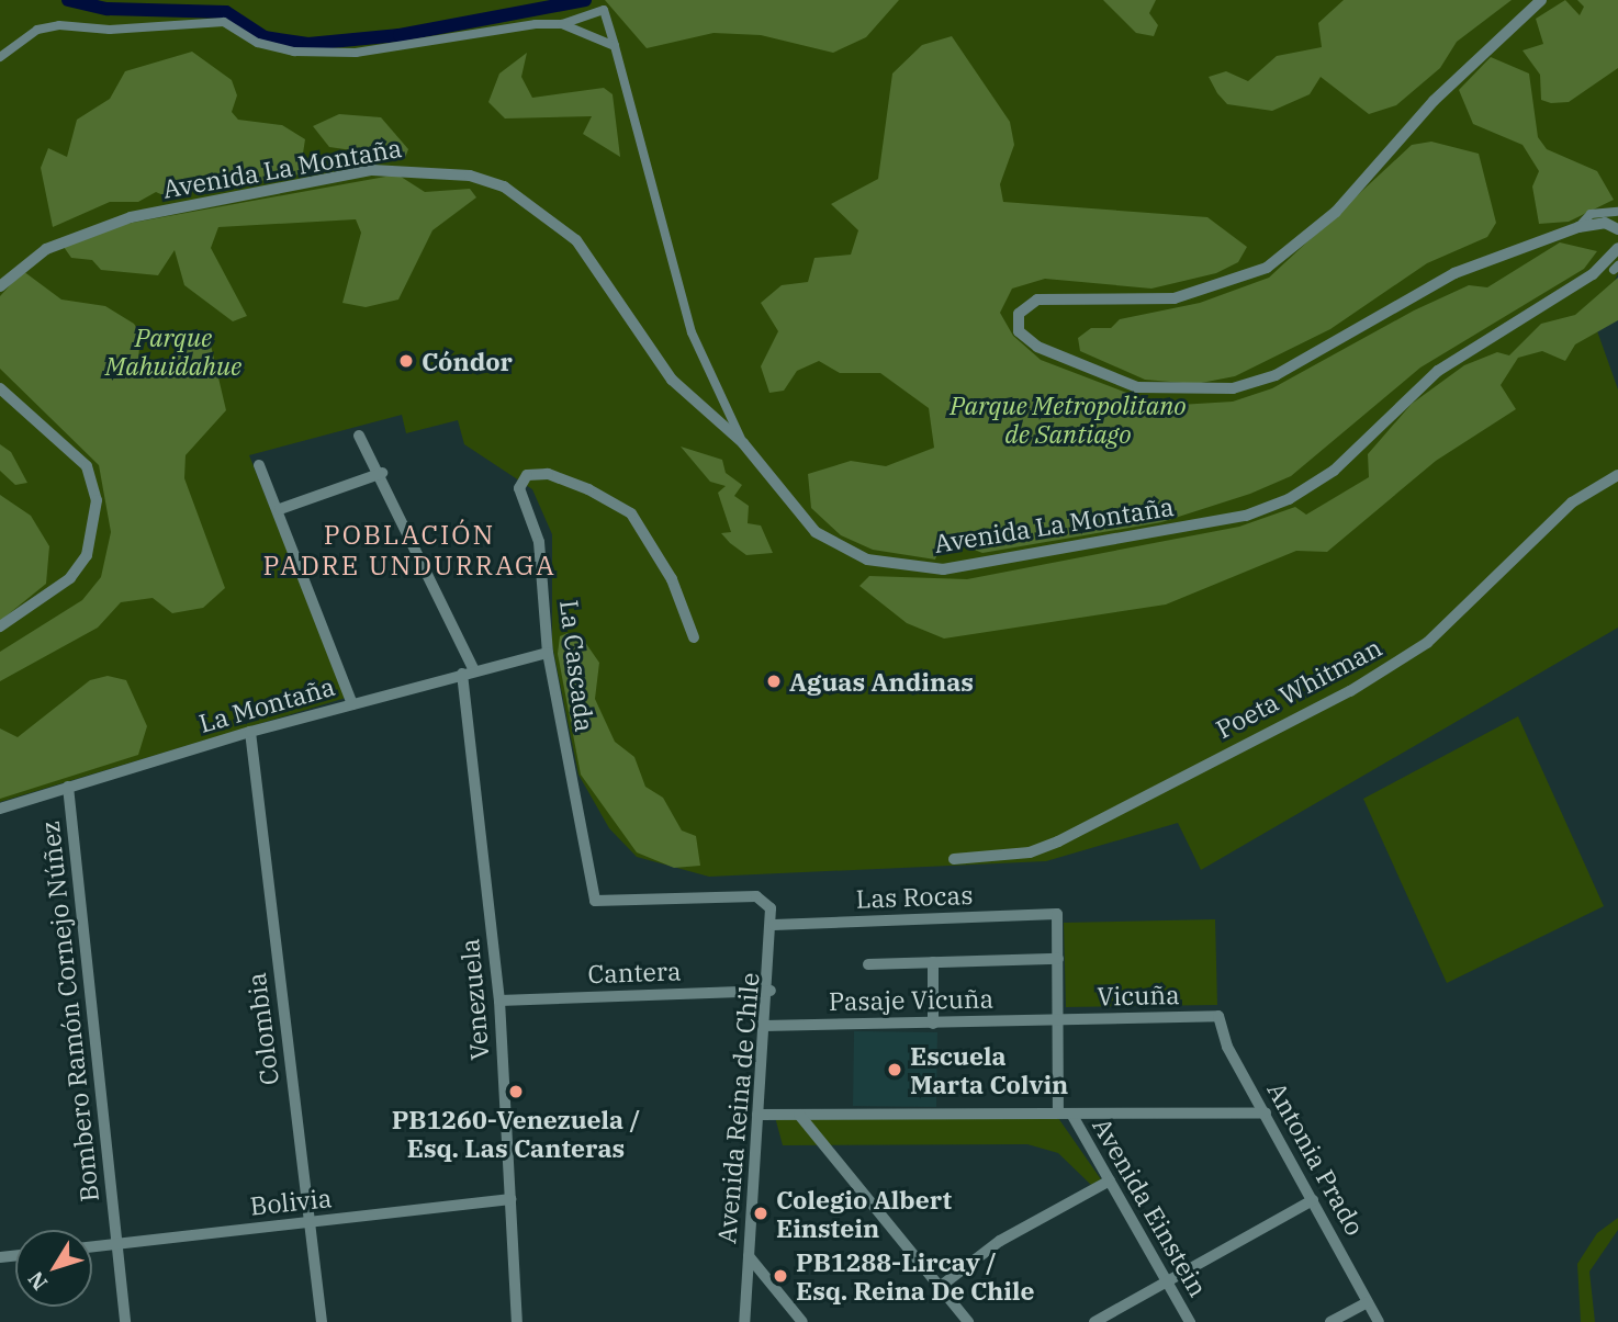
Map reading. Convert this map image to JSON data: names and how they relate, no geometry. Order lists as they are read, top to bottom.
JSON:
{
  "streets": {
    "street": [
      "Avenida La Montaña",
      "La Cascada",
      "Poeta Whitman",
      "La Montaña",
      "Las Rocas",
      "Cantera",
      "Vicuña",
      "Venezuela",
      "Pasaje Vicuña",
      "Bombero Ramón Cornejo Núñez",
      "Colombia",
      "Avenida Reina de Chile",
      "Antonia Prado",
      "Bolivia",
      "Avenida Einstein"
    ]
  },
  "crossings": [
    ["La Cascada", "La Montaña"],
    ["La Cascada", "Avenida Reina de Chile"],
    ["La Montaña", "Venezuela"],
    ["La Montaña", "Bombero Ramón Cornejo Núñez"],
    ["La Montaña", "Colombia"],
    ["Las Rocas", "Avenida Reina de Chile"],
    ["Cantera", "Venezuela"],
    ["Cantera", "Avenida Reina de Chile"],
    ["Vicuña", "Pasaje Vicuña"],
    ["Vicuña", "Antonia Prado"],
    ["Venezuela", "Bolivia"],
    ["Pasaje Vicuña", "Avenida Reina de Chile"],
    ["Bombero Ramón Cornejo Núñez", "Bolivia"],
    ["Colombia", "Bolivia"],
    ["Avenida Reina de Chile", "Avenida Einstein"],
    ["Antonia Prado", "Avenida Einstein"]
  ],
  "districts": ["POBLACIÓN PADRE UNDURRAGA"],
  "parks": ["Parque Mahuidahue", "Parque Metropolitano de Santiago"],
  "places": [
    "Cóndor",
    "Aguas Andinas",
    "Escuela Marta Colvin",
    "PB1260-Venezuela / Esq. Las Canteras",
    "Colegio Albert Einstein",
    "PB1288-Lircay / Esq. Reina De Chile"
  ],
  "north": "bottom left"
}
